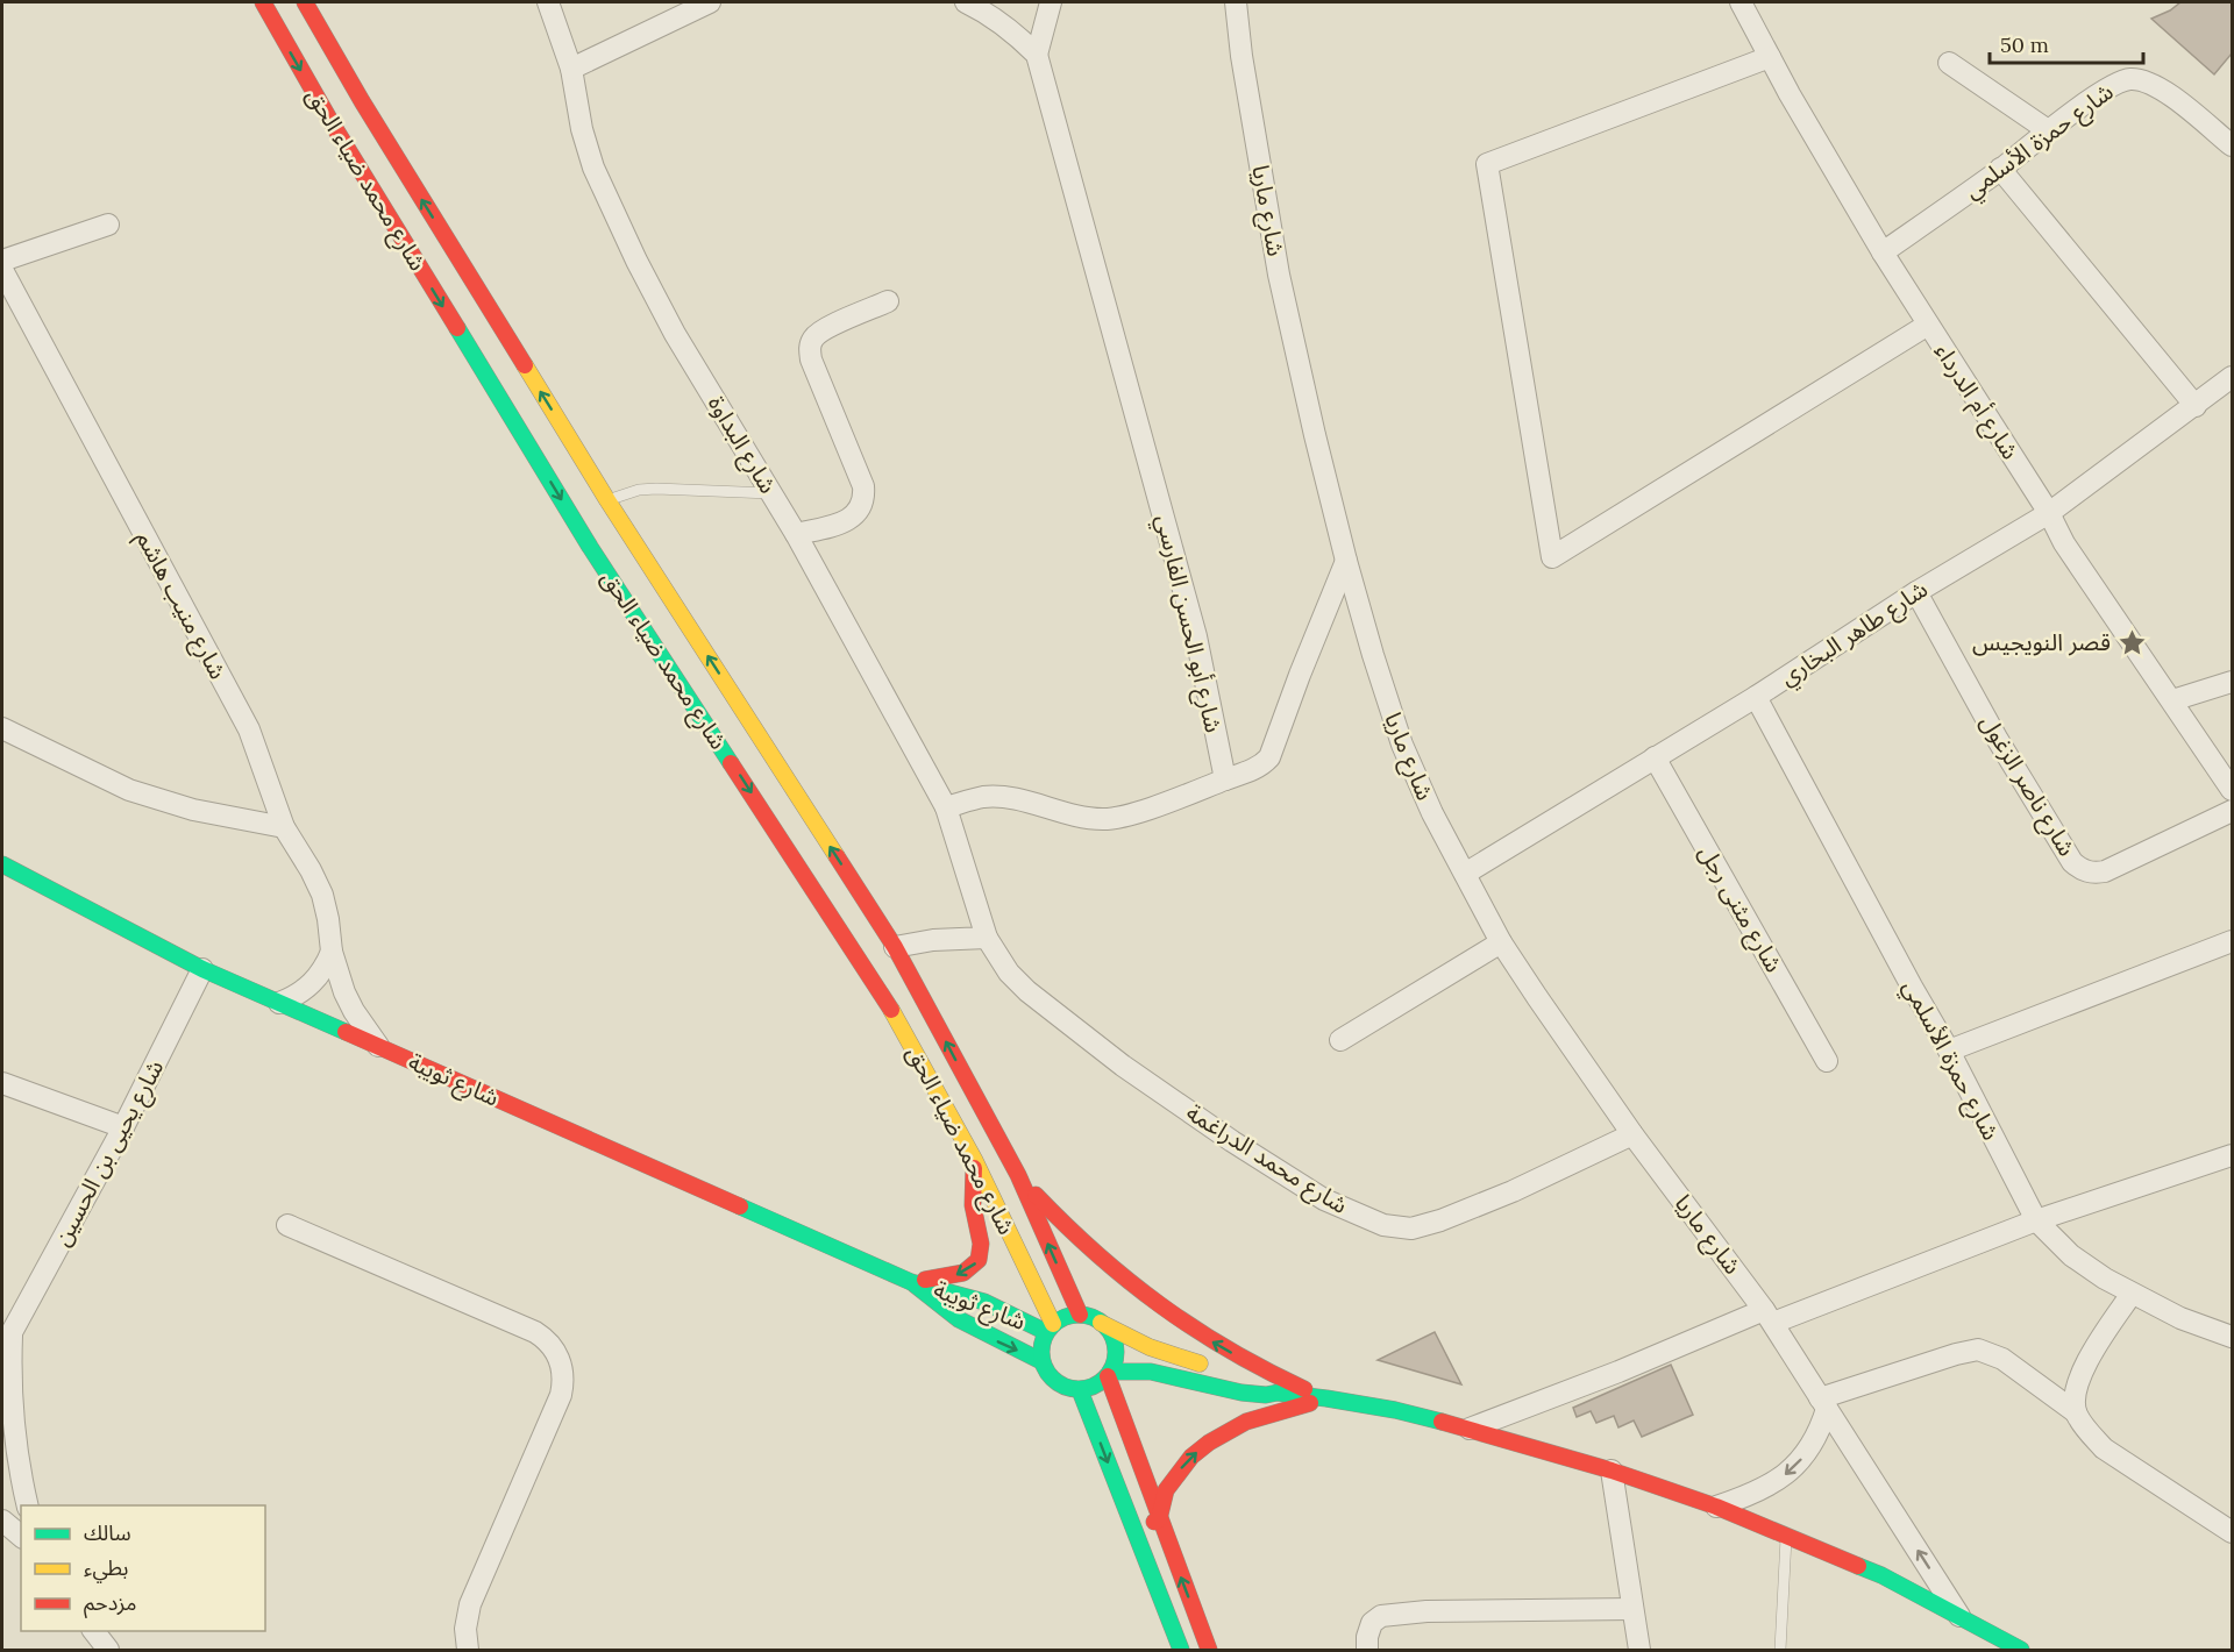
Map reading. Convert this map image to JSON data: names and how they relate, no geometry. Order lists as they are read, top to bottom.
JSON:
{
  "streets": {
    "main road": ["شارع محمد ضياء الحق", "شارع ثويبة"],
    "street": [
      "شارع حمزة الأسلمي",
      "شارع ماريا",
      "شارع أم الدرداء",
      "شارع البداوة",
      "شارع منيب هاشم",
      "شارع أبو الحسن الفارسي",
      "شارع طاهر البخاري",
      "شارع ناصر الزغول",
      "شارع مثنى رجل",
      "شارع يحيى بن الحسين",
      "شارع محمد الدراغمة"
    ]
  },
  "crossings": [
    ["شارع حمزة الأسلمي", "شارع أم الدرداء"],
    ["شارع حمزة الأسلمي", "شارع طاهر البخاري"],
    ["شارع محمد ضياء الحق", "شارع ثويبة"],
    ["شارع ماريا", "شارع طاهر البخاري"],
    ["شارع ماريا", "شارع محمد الدراغمة"],
    ["شارع أم الدرداء", "شارع طاهر البخاري"],
    ["شارع منيب هاشم", "شارع ثويبة"],
    ["شارع طاهر البخاري", "شارع ناصر الزغول"],
    ["شارع طاهر البخاري", "شارع مثنى رجل"],
    ["شارع ثويبة", "شارع يحيى بن الحسين"]
  ],
  "places": {
    "place": ["قصر النويجيس"]
  },
  "legend": ["سالك", "بطيء", "مزدحم"],
  "scale_bar": "50 m"
}
